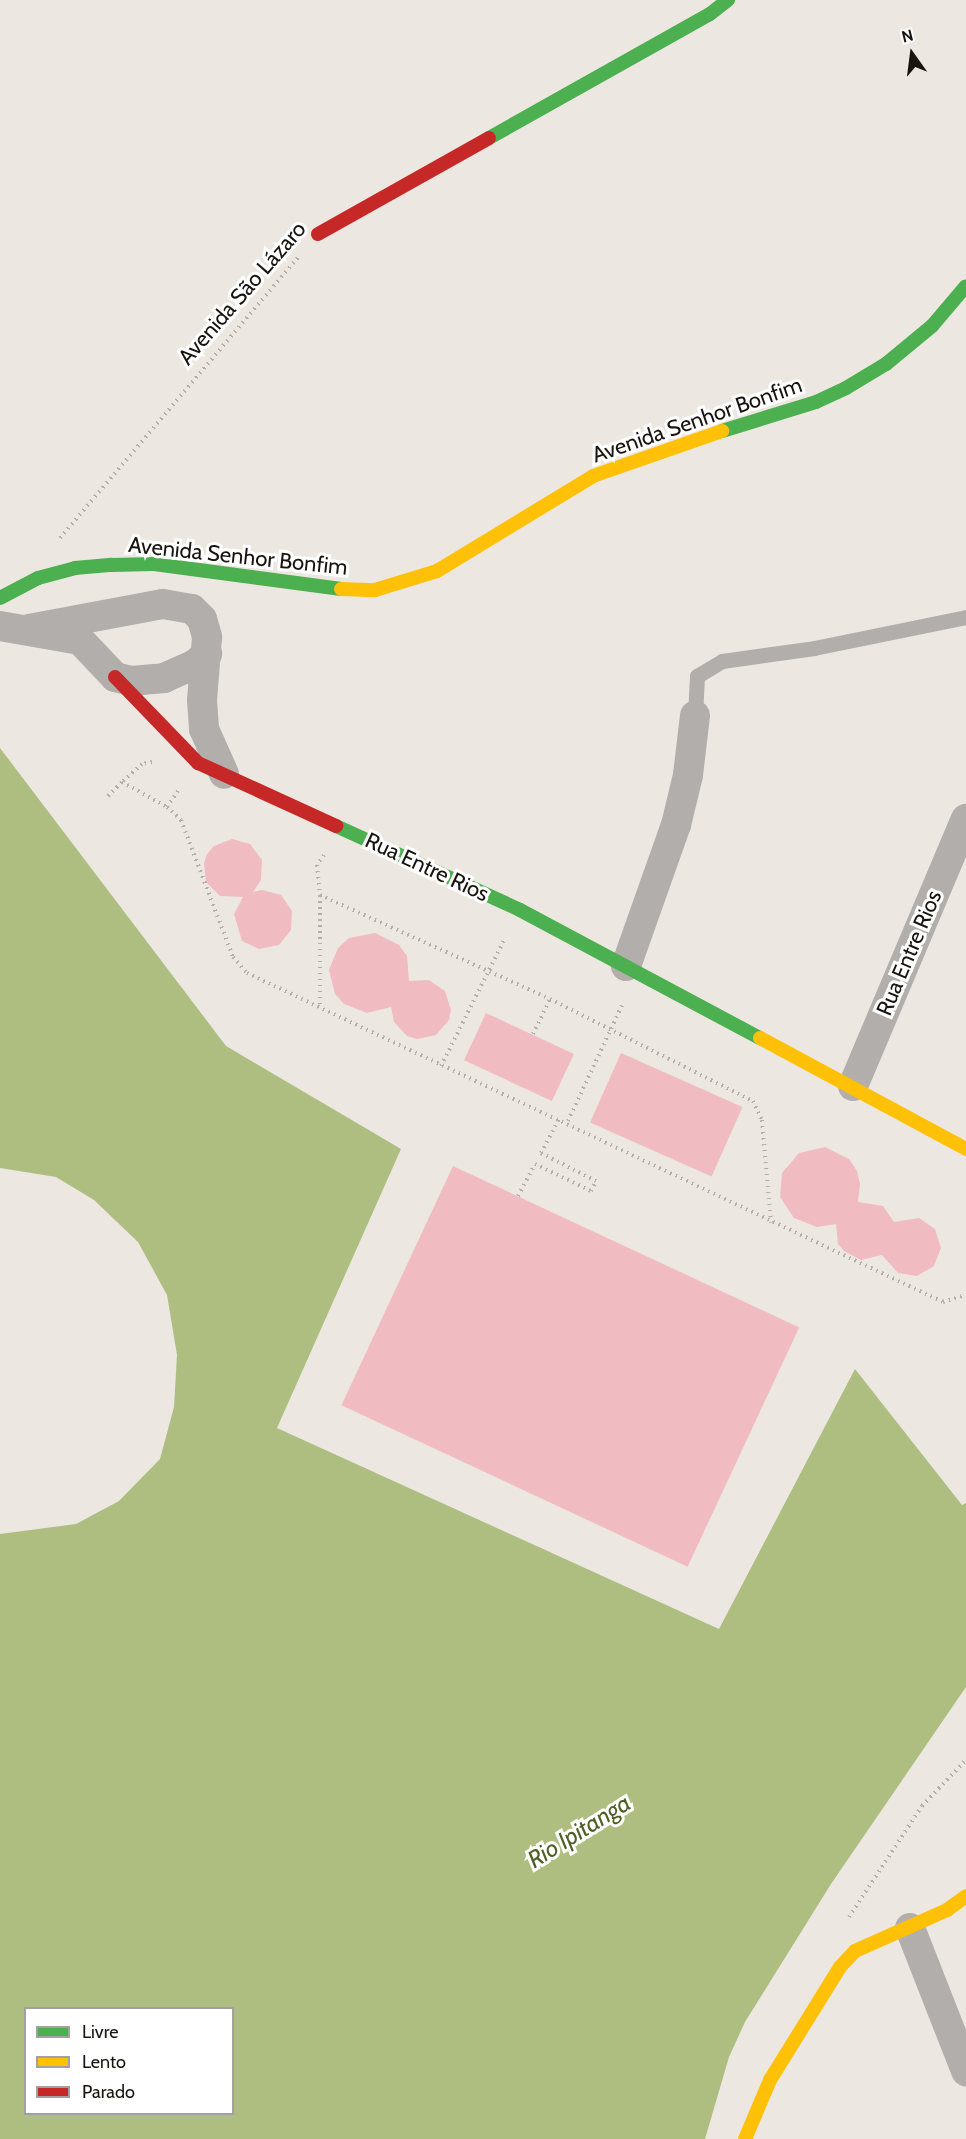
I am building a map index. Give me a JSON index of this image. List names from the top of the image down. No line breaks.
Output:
{"streets":{"street":["Avenida São Lázaro","Avenida Senhor Bonfim","Rua Entre Rios"]},"water":["Rio Ipitanga"],"legend":["Livre","Lento","Parado"],"north":"top"}
